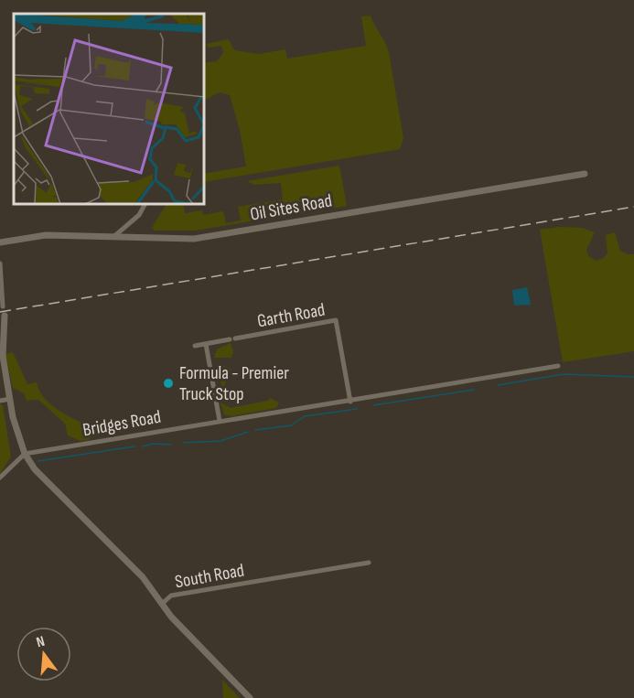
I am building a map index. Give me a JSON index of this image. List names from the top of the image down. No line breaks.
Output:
{"streets":{"street":["Oil Sites Road","Garth Road","Bridges Road","South Road"]},"crossings":[["Garth Road","Bridges Road"],["Bridges Road","South Road"]],"places":["Formula - Premier Truck Stop"],"north":"top"}
